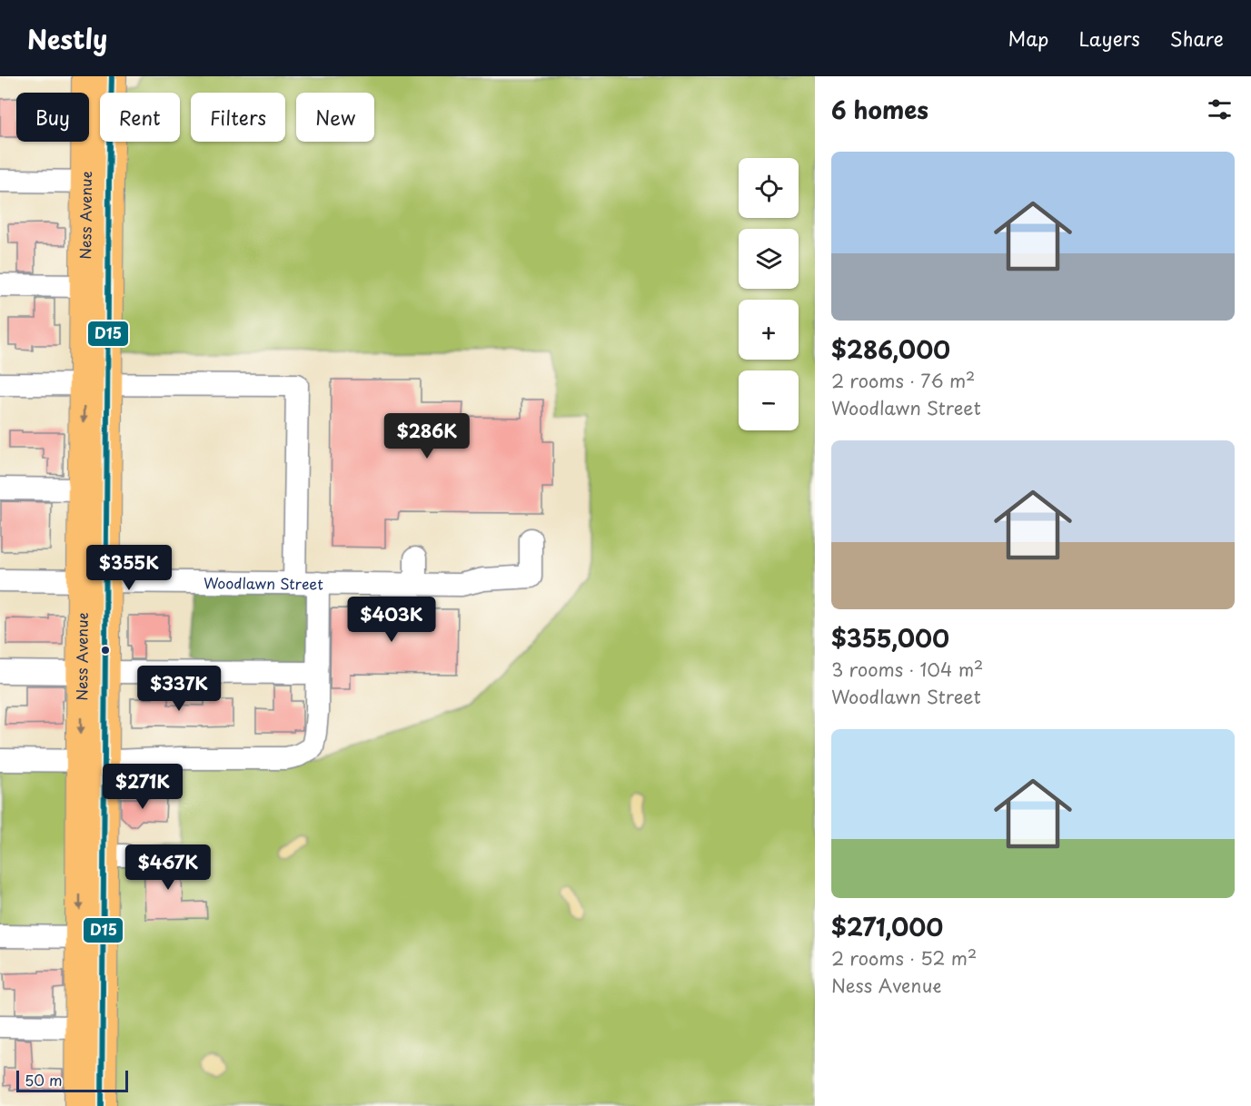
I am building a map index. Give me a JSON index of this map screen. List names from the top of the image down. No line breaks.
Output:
{"streets":{"main road":["Ness Avenue"],"street":["Woodlawn Street"]},"crossings":[["Ness Avenue","Woodlawn Street"]],"lines":["transit line D15"],"scale_bar":"50 m","page":{"header":"Nestly","nav":["Map","Layers","Share"],"heading":"6 homes","chip":["Buy","Rent","Filters","New"],"list":[{"name":"$286,000","note":"2 rooms · 76 m² · Woodlawn Street"},{"name":"$355,000","note":"3 rooms · 104 m² · Woodlawn Street"},{"name":"$271,000","note":"2 rooms · 52 m² · Ness Avenue"}],"map_buttons":["+","−"],"price":["$286K","$355K","$403K","$337K","$271K","$467K"],"scale":"50 m"}}
